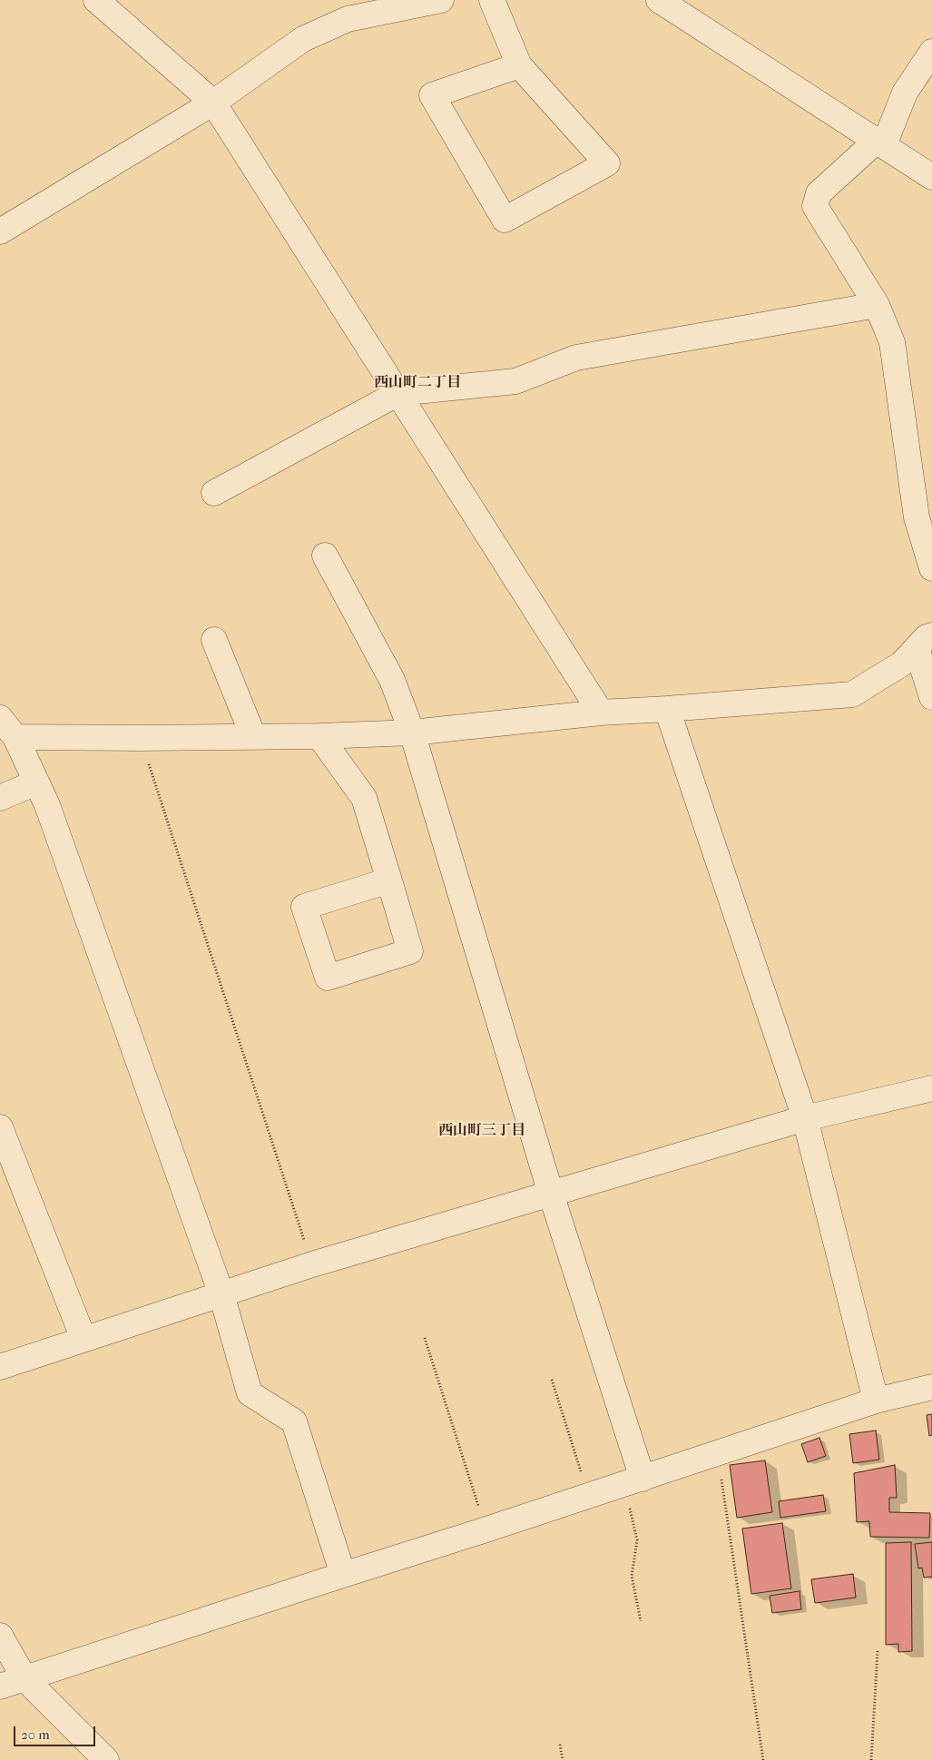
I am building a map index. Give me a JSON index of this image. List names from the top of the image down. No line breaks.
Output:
{"districts":["西山町二丁目","西山町三丁目"],"scale_bar":"20 m"}
